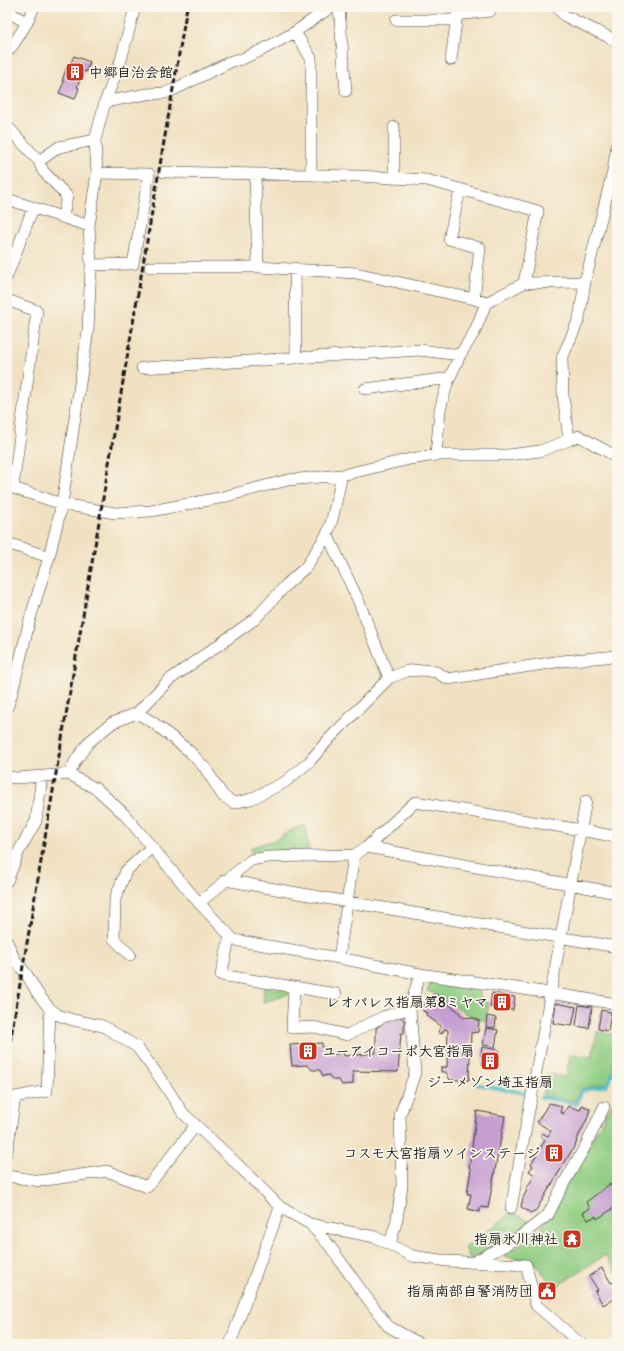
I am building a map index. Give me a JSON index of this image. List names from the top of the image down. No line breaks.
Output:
{"places":{"building":["中郷自治会館","レオパレス指扇第8ミヤマ","ユーアイコーポ大宮指扇","ジーメゾン埼玉指扇","コスモ大宮指扇ツインステージ"],"temple":["指扇氷川神社"],"public building":["指扇南部自警消防団"]}}
